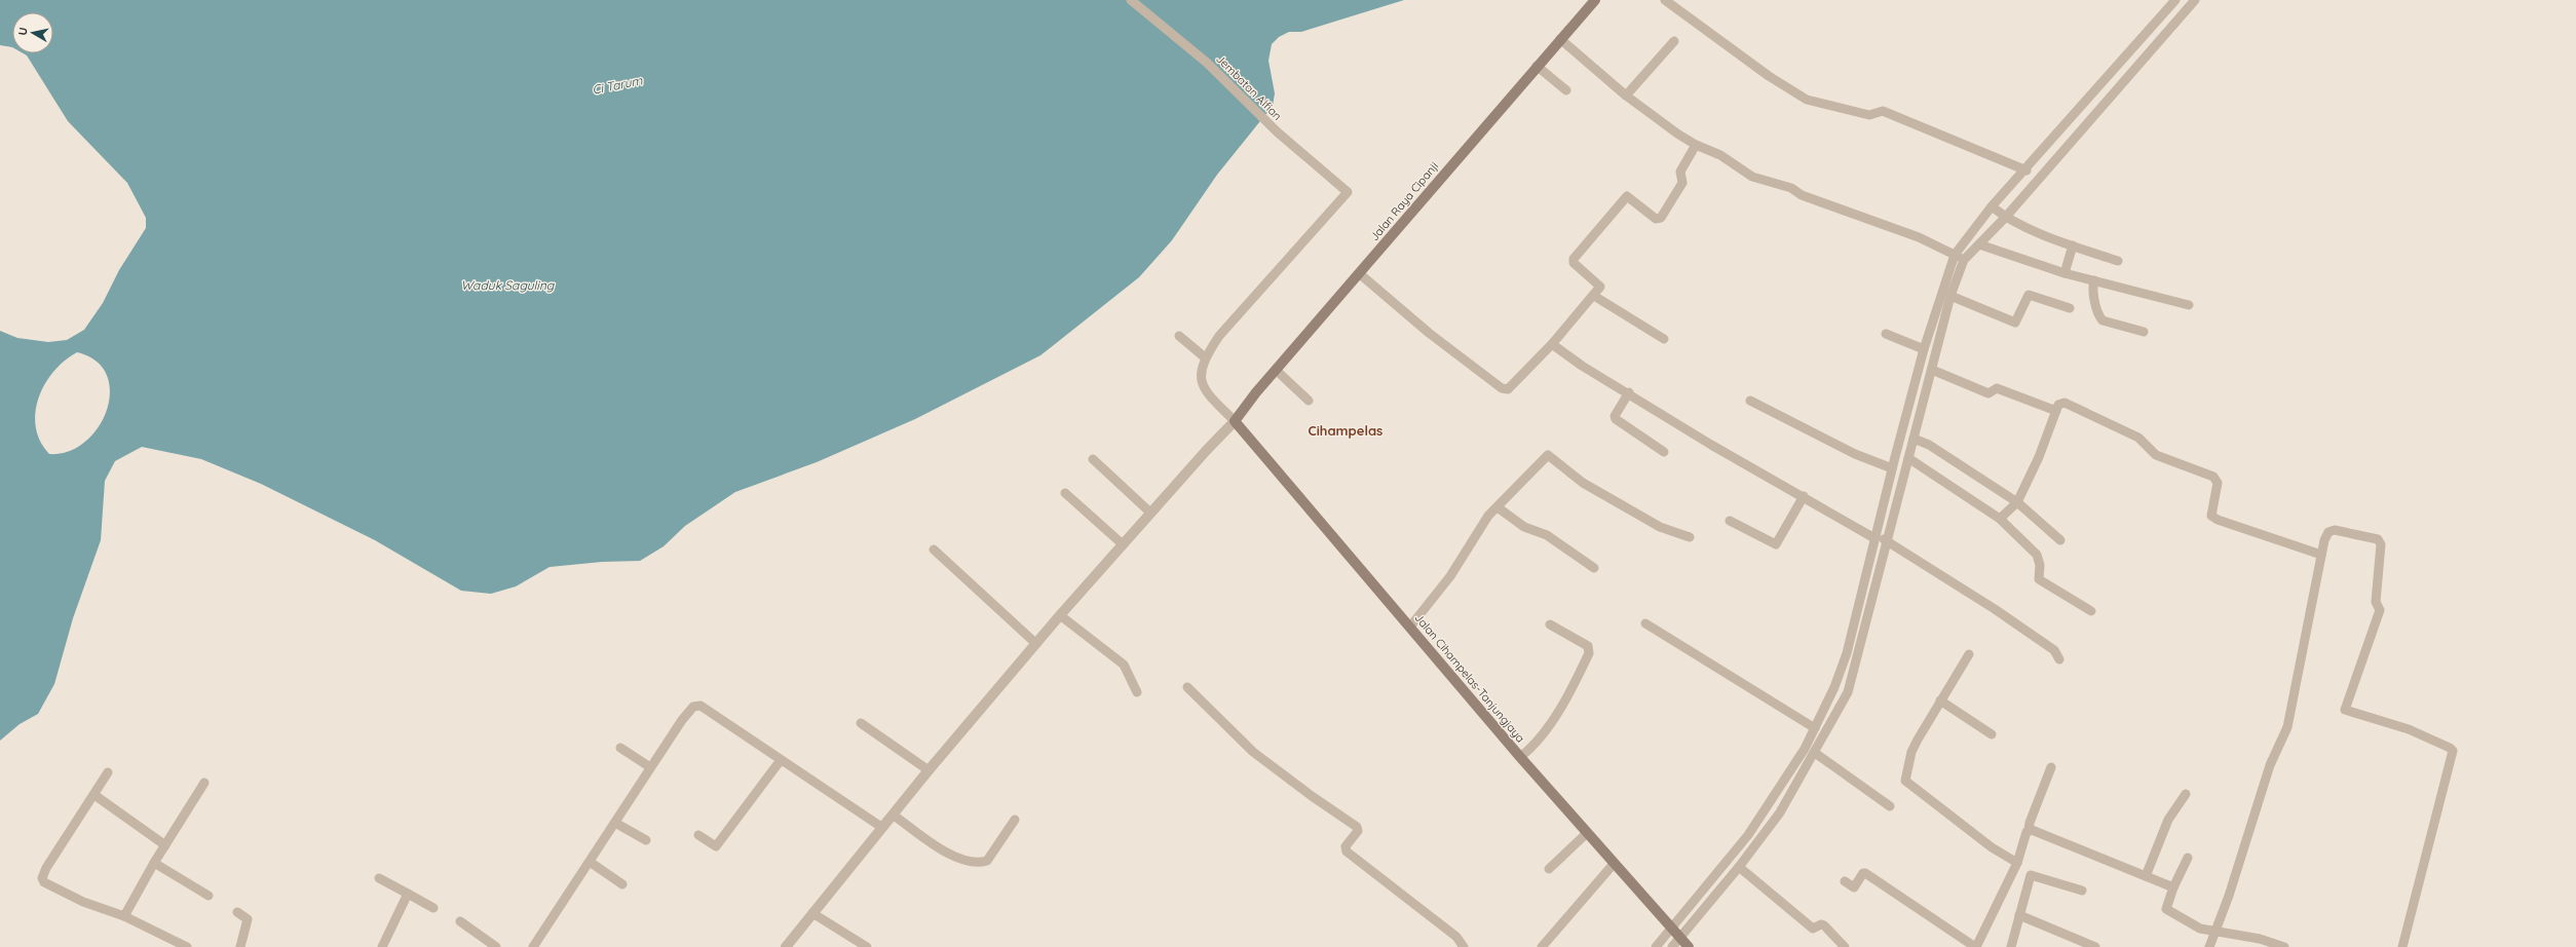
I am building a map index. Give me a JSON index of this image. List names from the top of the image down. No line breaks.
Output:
{"streets":{"main road":["Jalan Raya Cipanji","Jalan Cihampelas-Tanjungjaya"],"street":["Jembatan Alfian"]},"crossings":[["Jalan Raya Cipanji","Jalan Cihampelas-Tanjungjaya"]],"districts":["Cihampelas"],"water":["Ci Tarum","Waduk Saguling"],"north":"left"}
